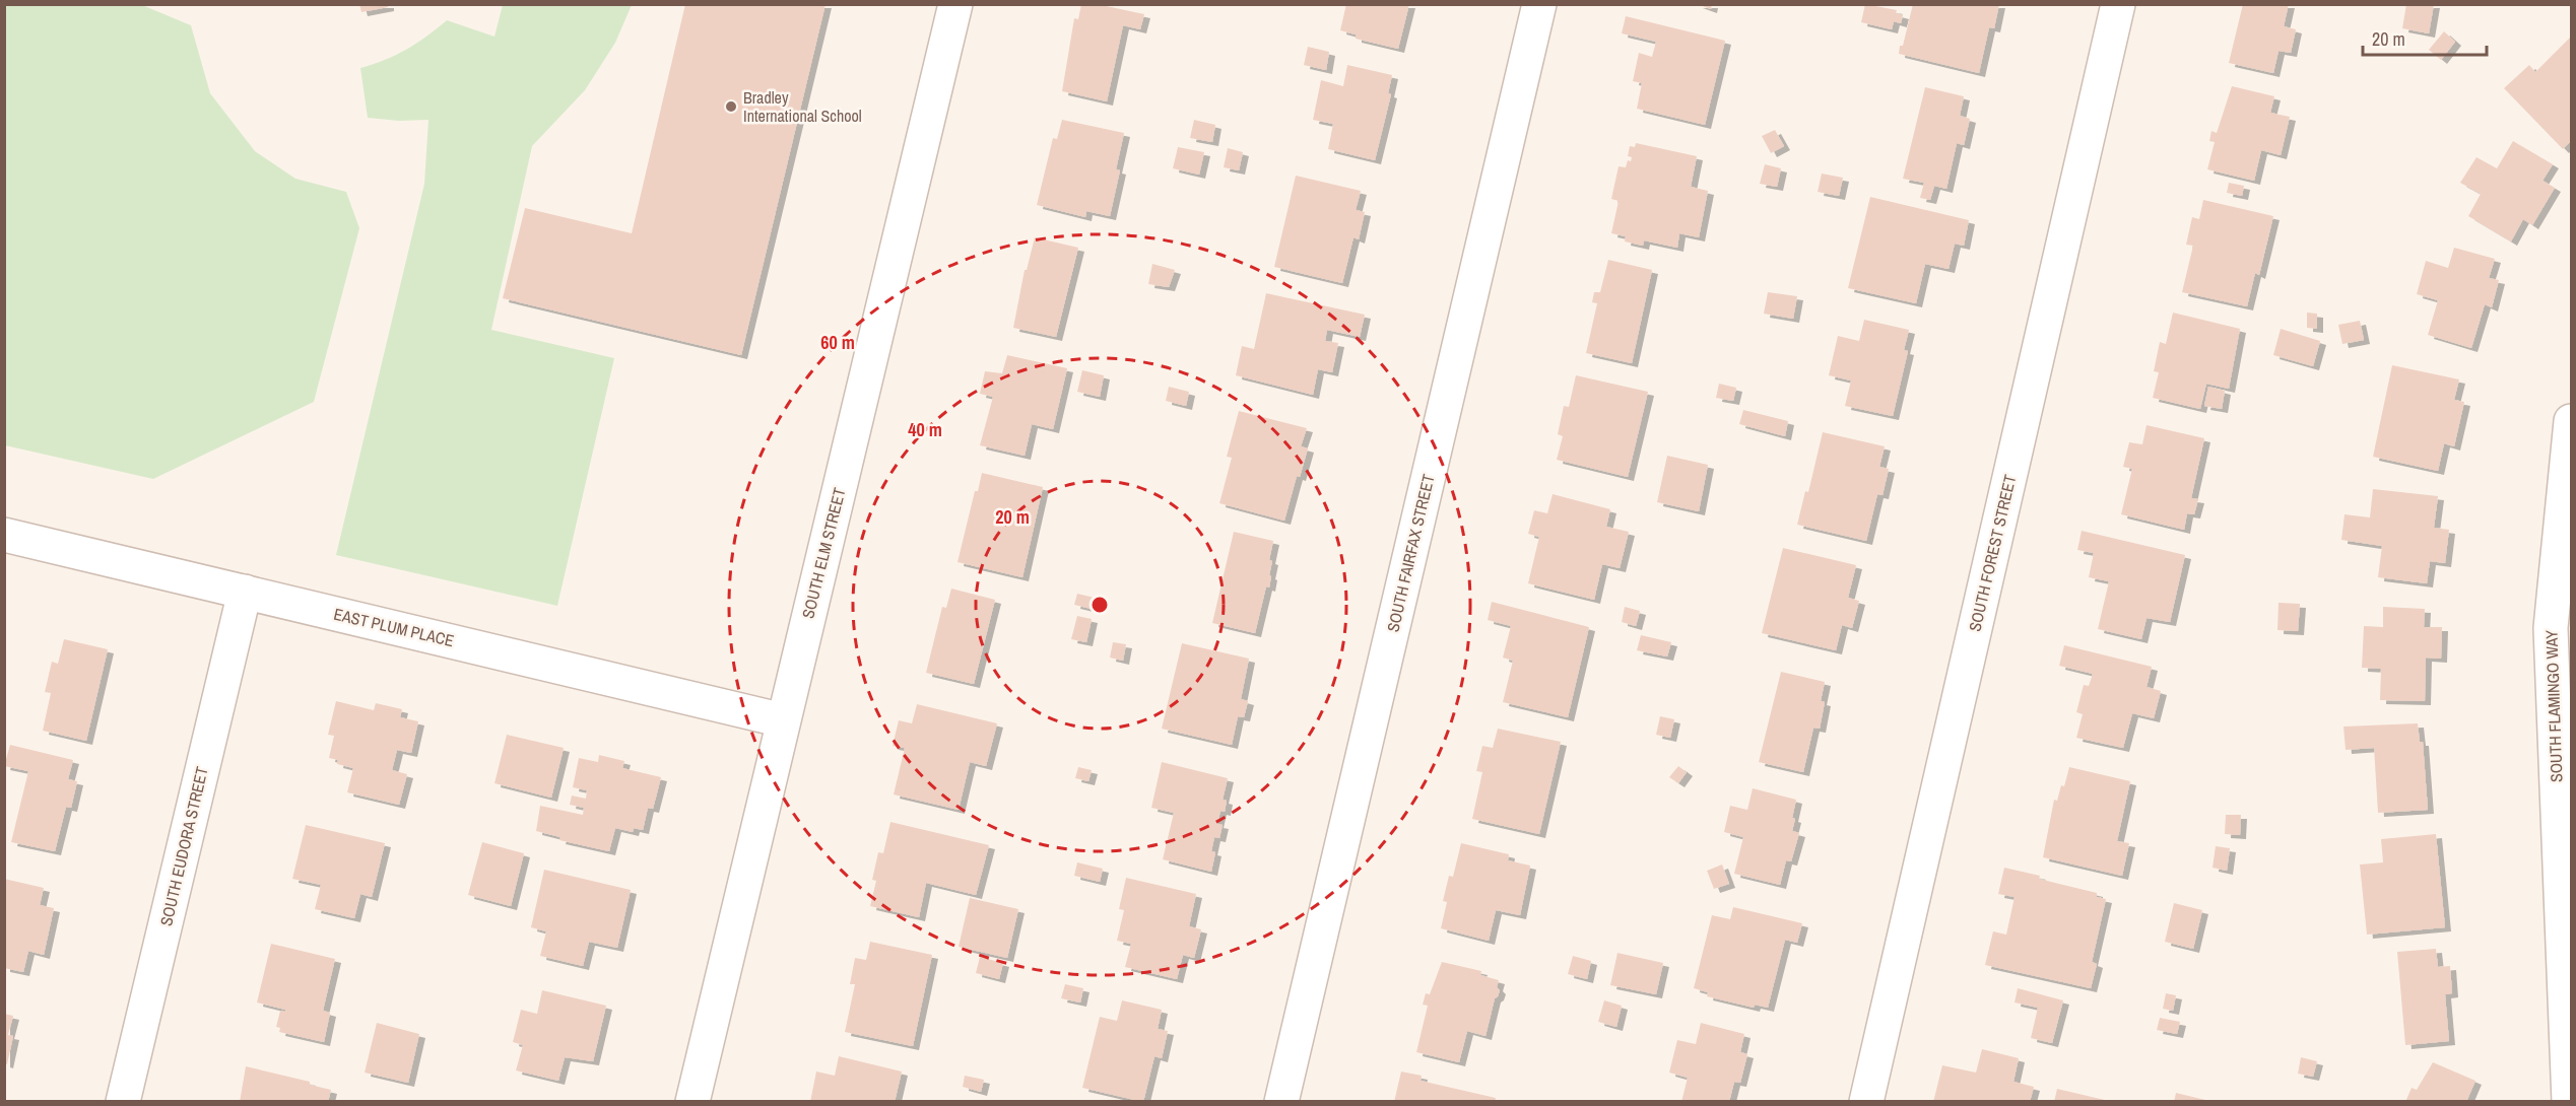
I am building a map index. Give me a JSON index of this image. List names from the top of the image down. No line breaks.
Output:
{"streets":{"street":["SOUTH ELM STREET","SOUTH FAIRFAX STREET","SOUTH FOREST STREET","EAST PLUM PLACE","SOUTH FLAMINGO WAY","SOUTH EUDORA STREET"]},"crossings":[["SOUTH ELM STREET","EAST PLUM PLACE"],["EAST PLUM PLACE","SOUTH EUDORA STREET"]],"places":["Bradley International School"],"scale_bar":"20 m","rings":["60 m","40 m","20 m"]}
